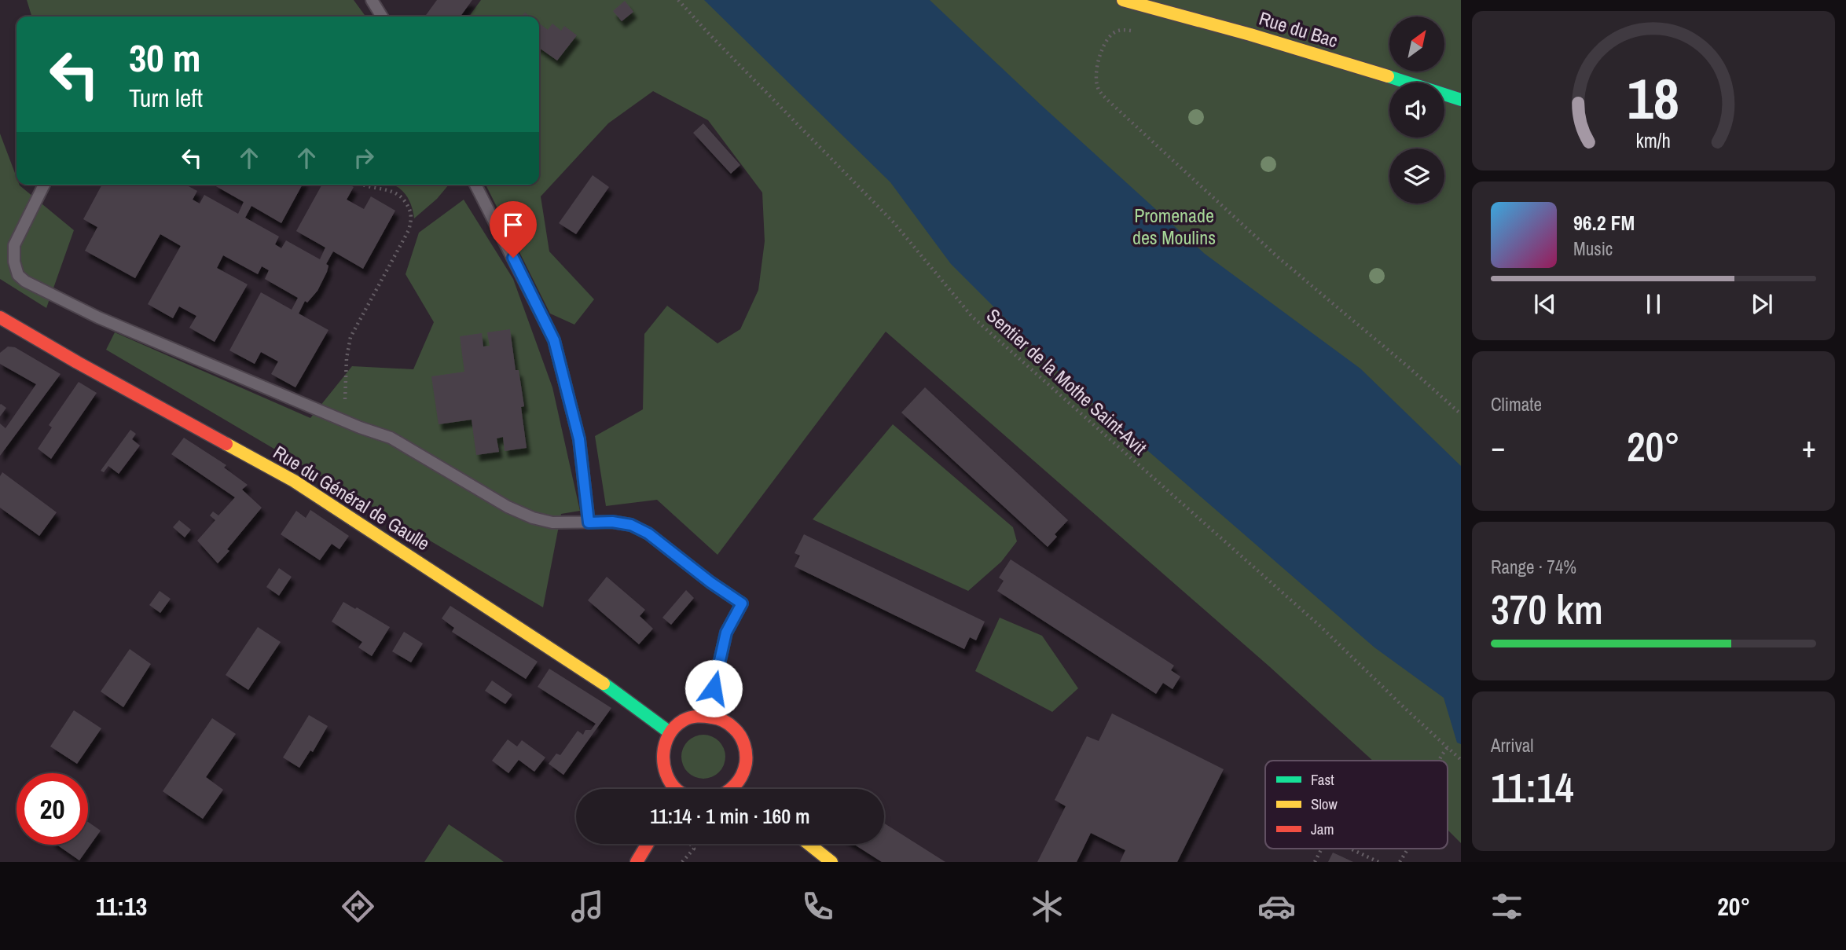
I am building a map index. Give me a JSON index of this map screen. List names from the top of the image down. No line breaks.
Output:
{"streets":{"main road":["Rue du Bac","Rue du Général de Gaulle"],"path":["Sentier de la Mothe Saint-Avit"]},"parks":["Promenade des Moulins"],"legend":["Fast","Slow","Jam"],"north":"top right","page":{"turn":["30 m","Turn left"],"song":["96.2 FM","Music"],"tile":["Climate",["Range · 74%","370 km"],["Arrival","11:14"]],"heat":["−","20°","+"],"limit":"20","trip":"11:14 · 1 min · 160 m","tabs":["11:13","20°"],"gauge":["18","km/h"]}}
